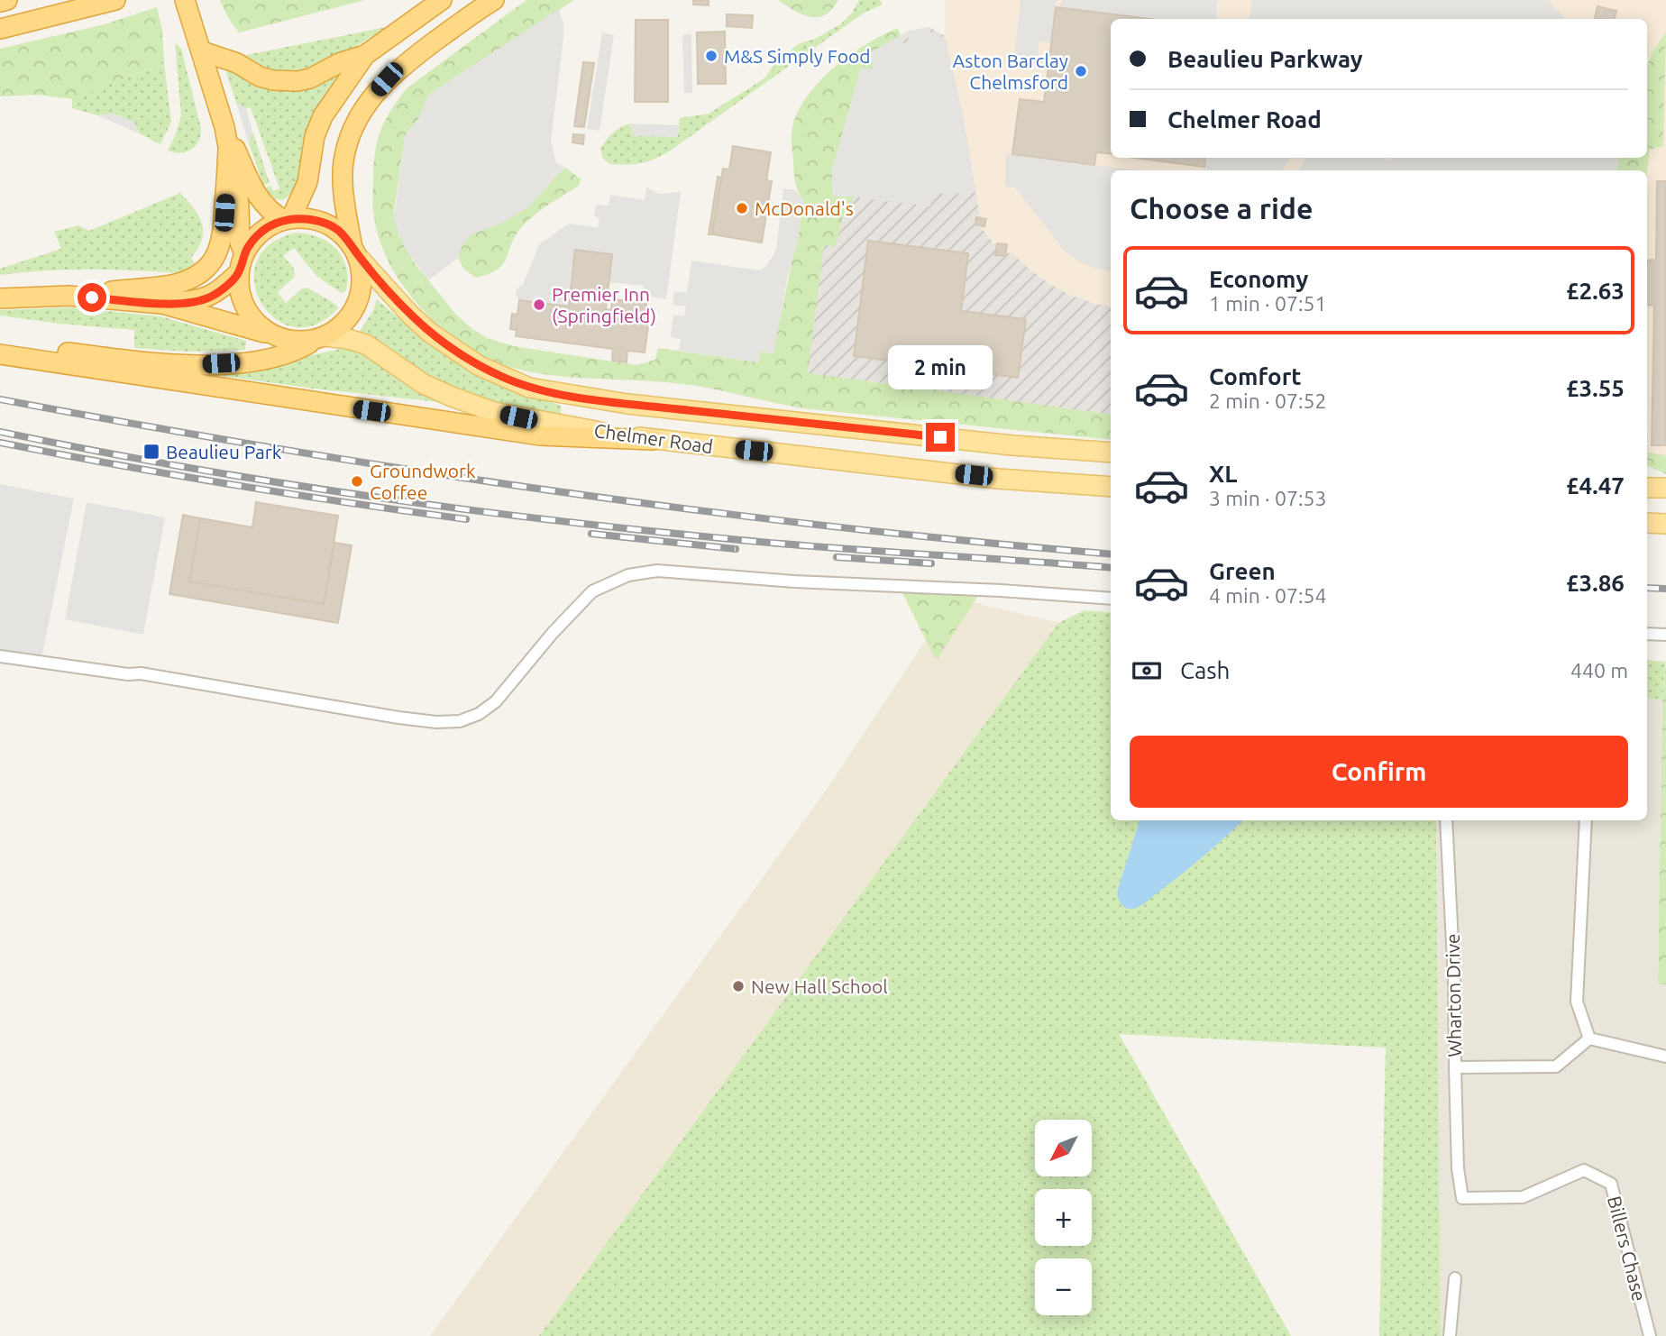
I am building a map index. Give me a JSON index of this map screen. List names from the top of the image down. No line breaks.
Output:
{"streets":{"main road":["Chelmer Road"],"street":["Wharton Drive","Billers Chase"]},"crossings":[["Wharton Drive","Billers Chase"]],"places":{"other":["M&S Simply Food","Aston Barclay Chelmsford","McDonald's","Premier Inn (Springfield)","Groundwork Coffee","New Hall School"],"transit":["Beaulieu Park"]},"north":"bottom left","page":{"banner":["Beaulieu Parkway","Chelmer Road"],"heading":"Choose a ride","list":[{"name":"Economy","note":"1 min · 07:51","value":"£2.63"},{"name":"Comfort","note":"2 min · 07:52","value":"£3.55"},{"name":"XL","note":"3 min · 07:53","value":"£4.47"},{"name":"Green","note":"4 min · 07:54","value":"£3.86"}],"bubble":"2 min","pay":["Cash","440 m"],"buttons":"Confirm","map_buttons":["+","−"]}}
